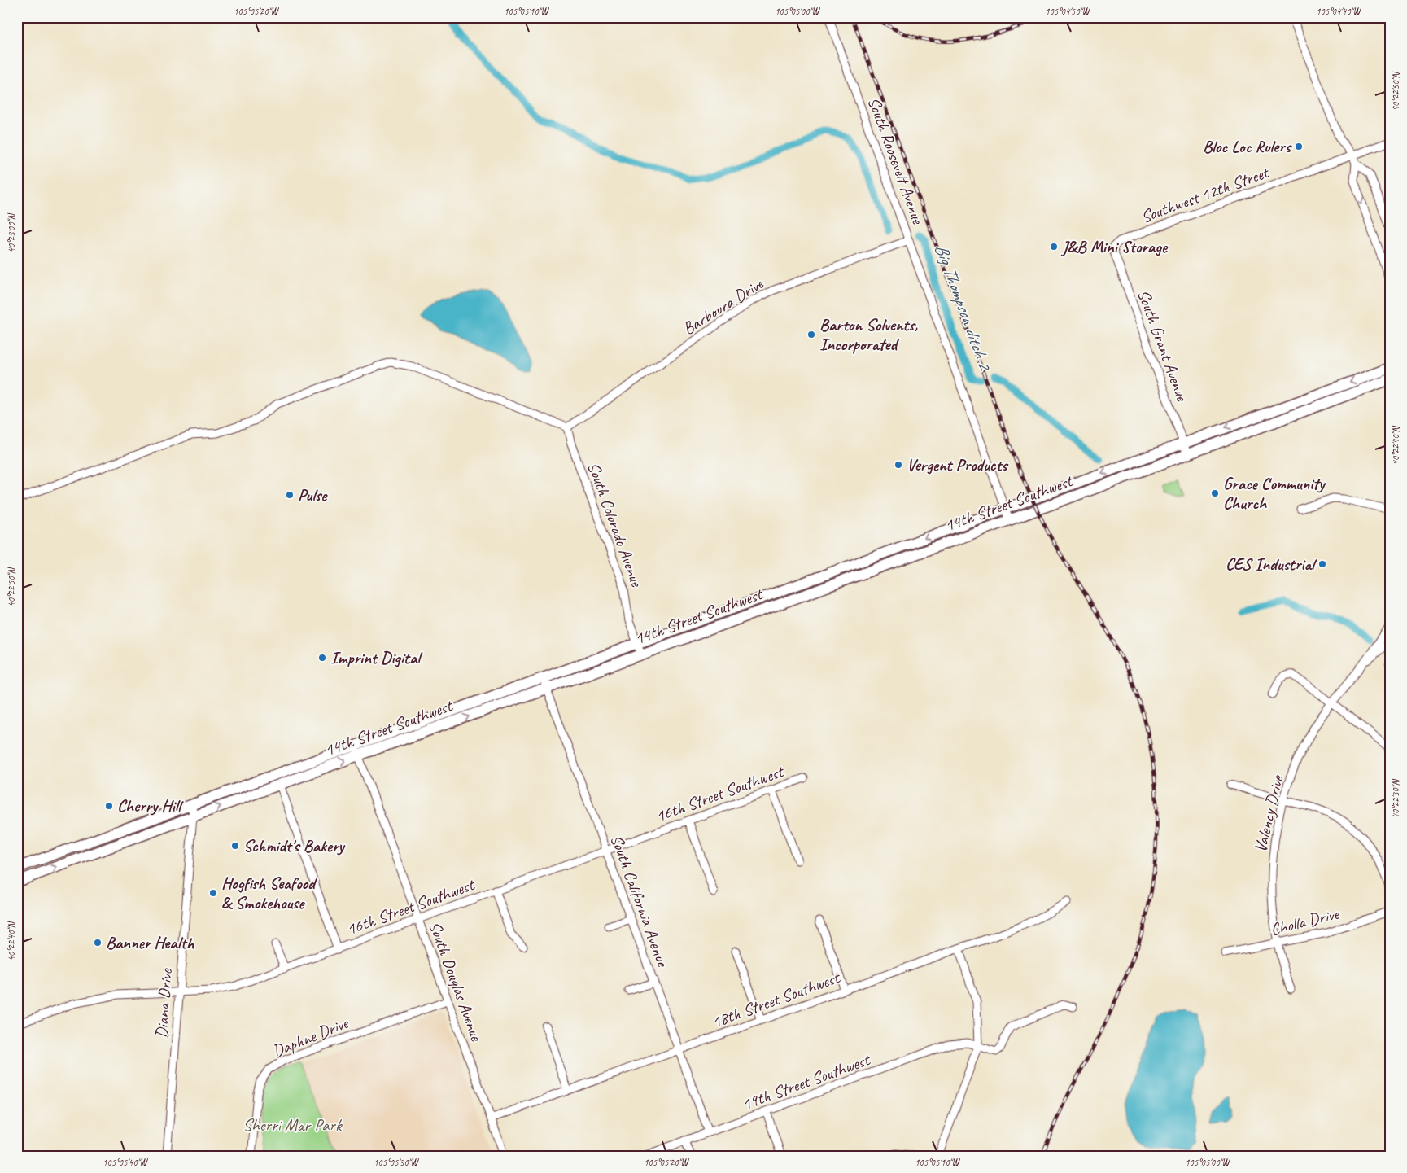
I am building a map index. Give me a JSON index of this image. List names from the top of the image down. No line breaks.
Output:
{"streets":{"main road":["14th Street Southwest"],"street":["South Roosevelt Avenue","Southwest 12th Street","Barboura Drive","South Grant Avenue","South Colorado Avenue","16th Street Southwest","Valency Drive","South California Avenue","Cholla Drive","South Douglas Avenue","18th Street Southwest","Diana Drive","Daphne Drive","19th Street Southwest"]},"crossings":[["South Roosevelt Avenue","Barboura Drive"],["South Roosevelt Avenue","14th Street Southwest"],["Southwest 12th Street","South Grant Avenue"],["Barboura Drive","South Colorado Avenue"],["South Grant Avenue","14th Street Southwest"],["14th Street Southwest","South Colorado Avenue"],["14th Street Southwest","South California Avenue"],["14th Street Southwest","South Douglas Avenue"],["14th Street Southwest","Diana Drive"],["16th Street Southwest","South California Avenue"],["16th Street Southwest","South Douglas Avenue"],["16th Street Southwest","Diana Drive"],["Valency Drive","Cholla Drive"],["South California Avenue","18th Street Southwest"],["South California Avenue","19th Street Southwest"],["South Douglas Avenue","18th Street Southwest"],["South Douglas Avenue","Daphne Drive"]],"water":["Big Thompson ditch 2"],"parks":["Sherri Mar Park"],"places":["Bloc Loc Rulers","J&B Mini Storage","Barton Solvents, Incorporated","Vergent Products","Grace Community Church","Pulse","CES Industrial","Imprint Digital","Cherry Hill","Schmidt's Bakery","Hogfish Seafood & Smokehouse","Banner Health"],"coordinates":["105°05'20\"W","105°05'10\"W","105°05'00\"W","105°04'50\"W","105°04'40\"W","40°22'50\"N","40°23'00\"N","40°22'40\"N","40°22'30\"N","105°05'40\"W","105°05'30\"W"]}
